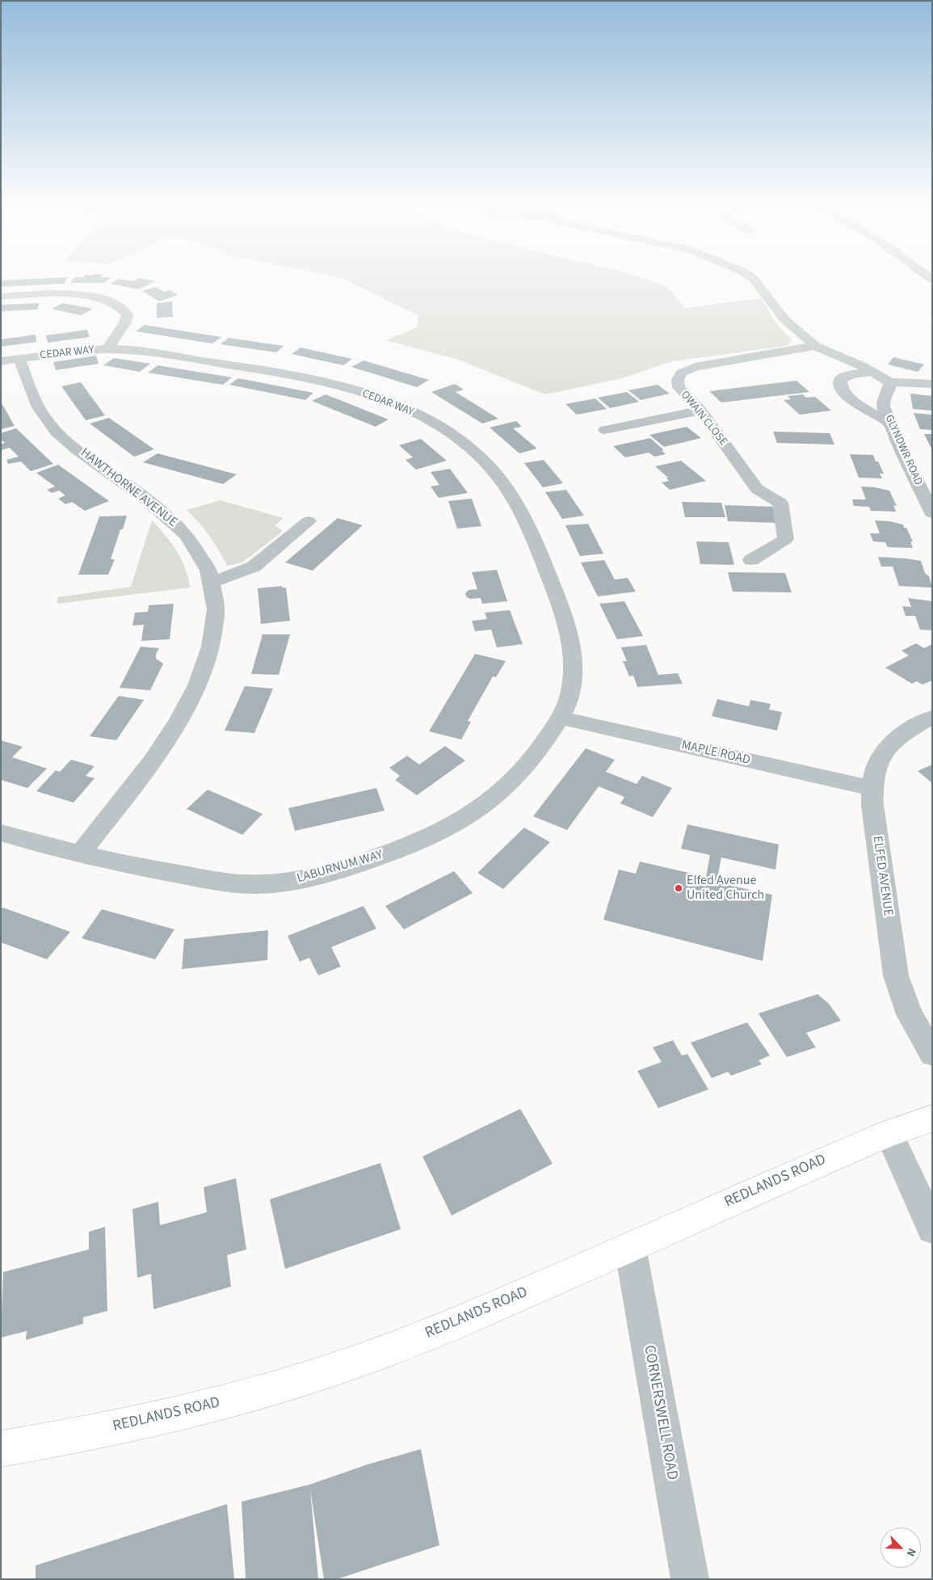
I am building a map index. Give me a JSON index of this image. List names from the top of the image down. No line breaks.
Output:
{"streets":{"main road":["REDLANDS ROAD"],"street":["CEDAR WAY","OWAIN CLOSE","GLYNDWR ROAD","HAWTHORNE AVENUE","MAPLE ROAD","LABURNUM WAY","ELFED AVENUE","CORNERSWELL ROAD"]},"crossings":[["CEDAR WAY","HAWTHORNE AVENUE"],["CEDAR WAY","MAPLE ROAD"],["CEDAR WAY","LABURNUM WAY"],["HAWTHORNE AVENUE","LABURNUM WAY"],["MAPLE ROAD","LABURNUM WAY"],["MAPLE ROAD","ELFED AVENUE"],["REDLANDS ROAD","CORNERSWELL ROAD"]],"places":["Elfed Avenue United Church"],"north":"bottom right"}
